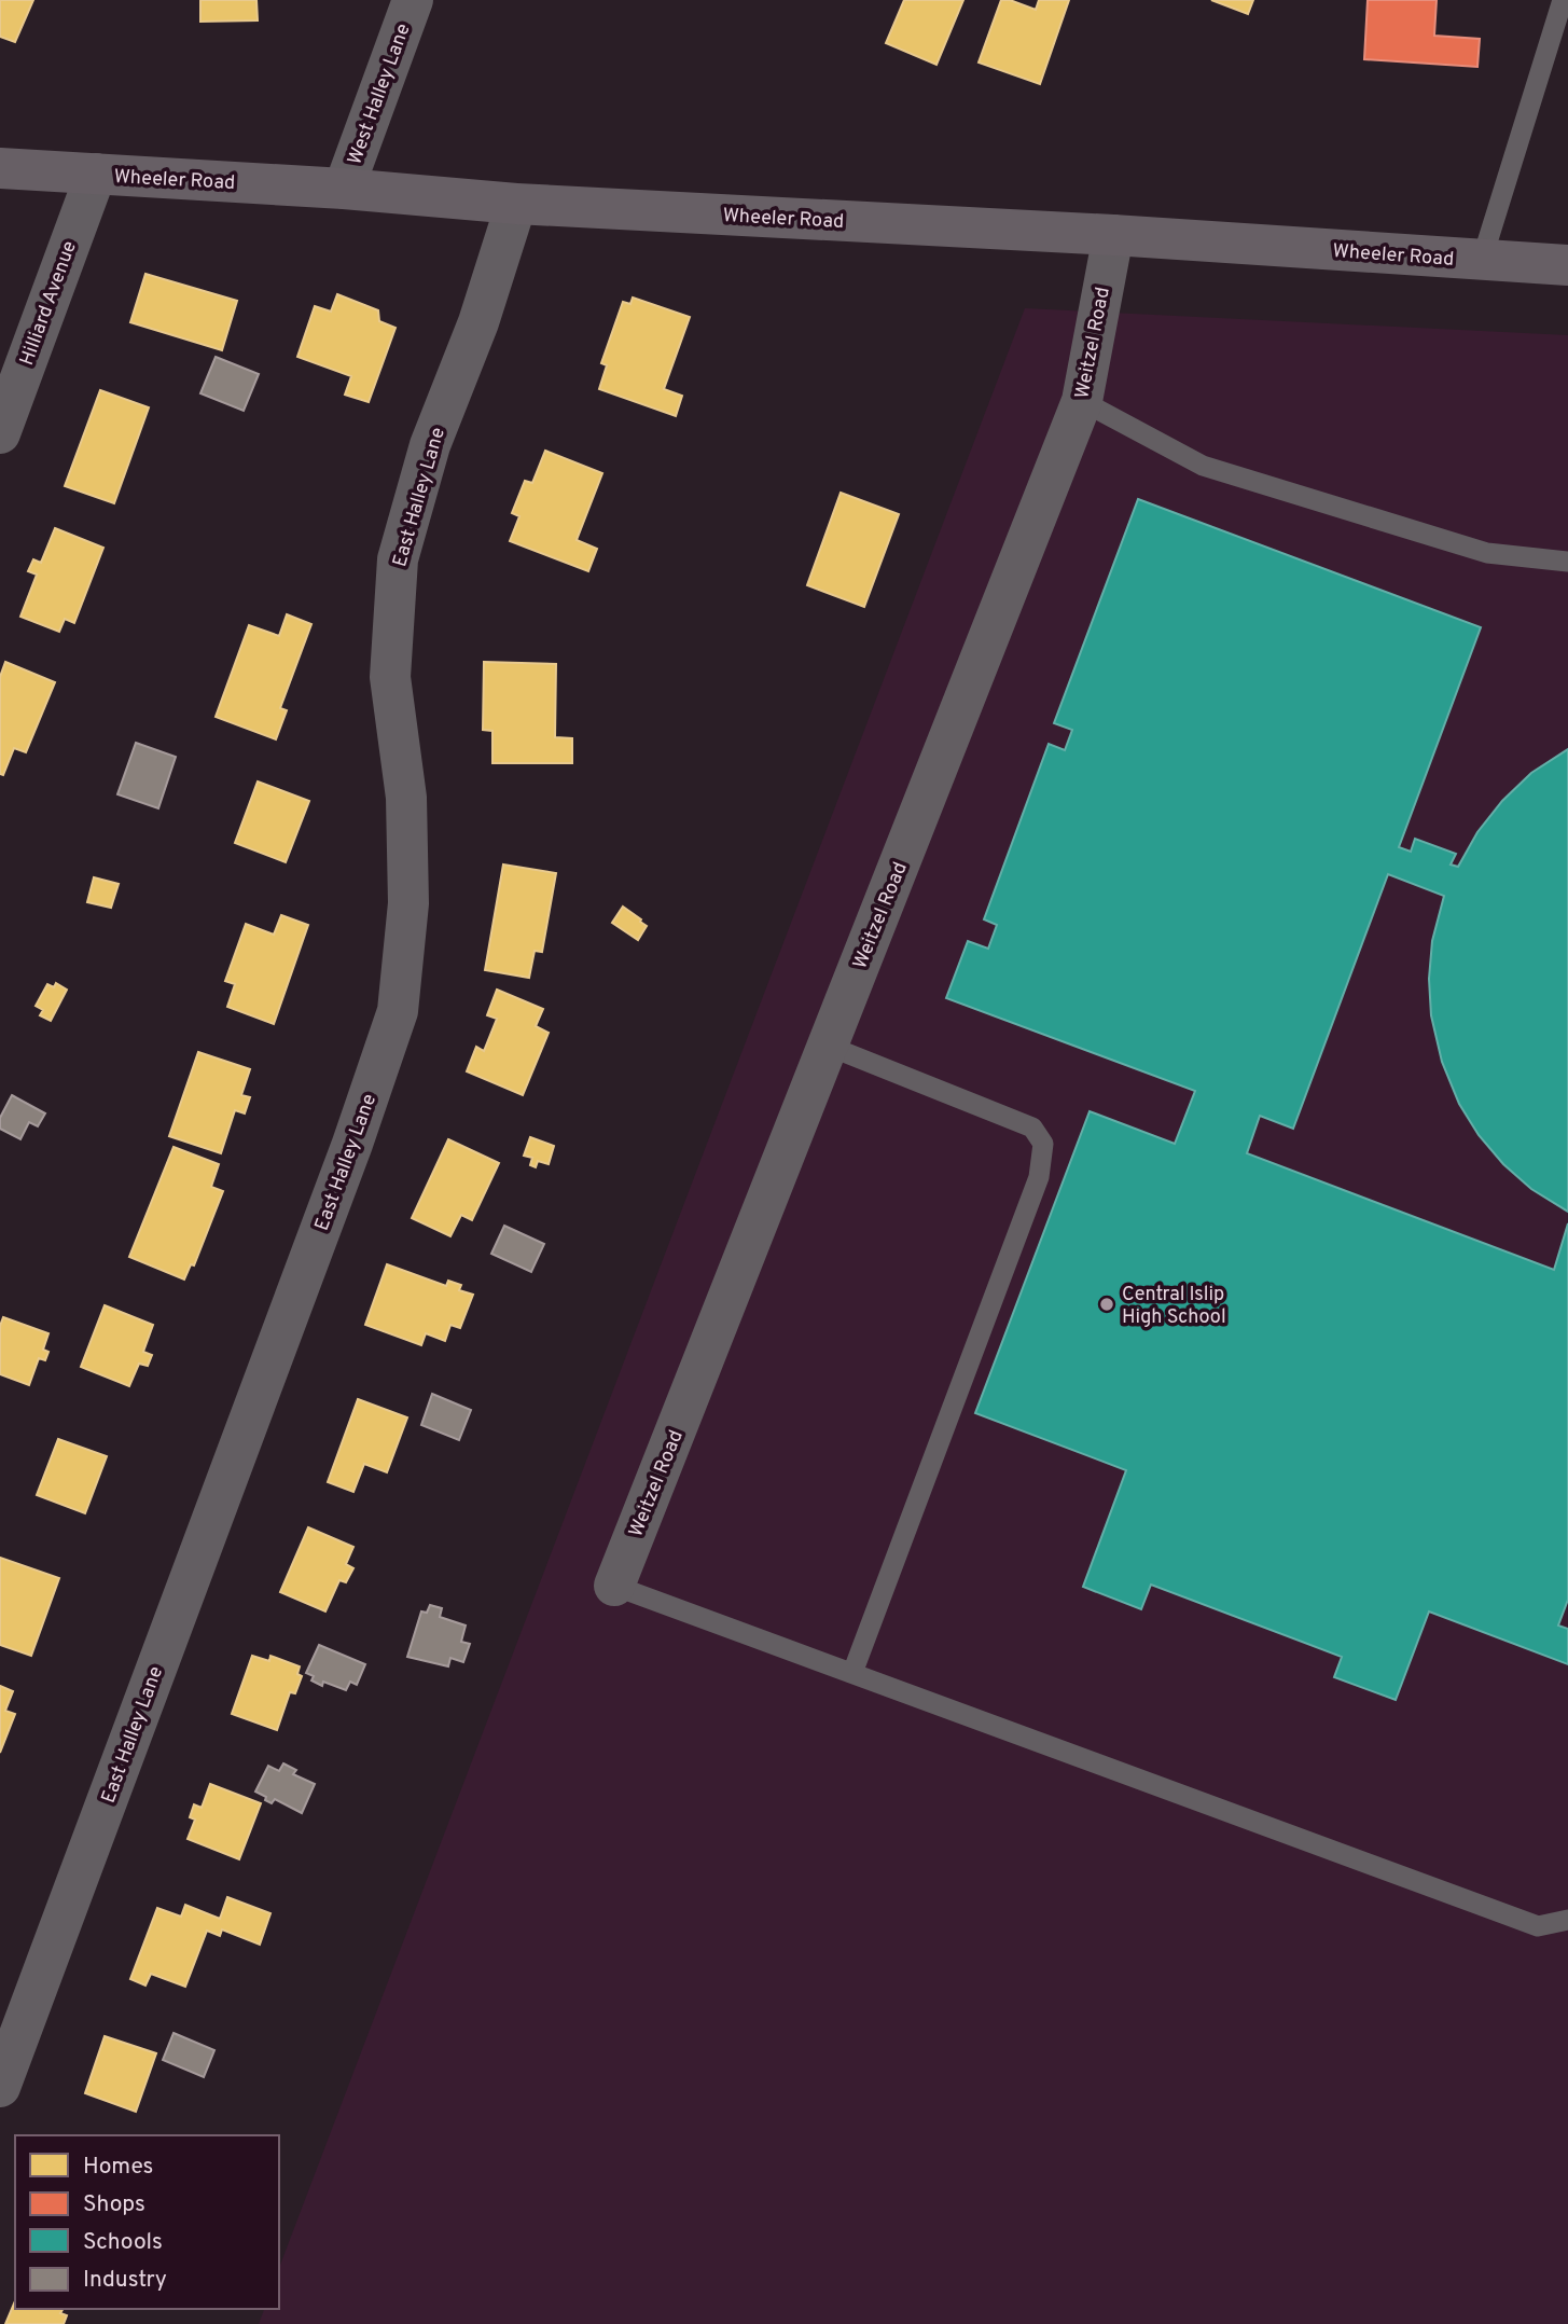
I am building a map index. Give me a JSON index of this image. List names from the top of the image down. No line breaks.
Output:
{"streets":{"main road":["Wheeler Road"],"street":["West Halley Lane","Hilliard Avenue","Weitzel Road","East Halley Lane"]},"crossings":[["West Halley Lane","Wheeler Road"],["Wheeler Road","Hilliard Avenue"],["Wheeler Road","Weitzel Road"],["Wheeler Road","East Halley Lane"]],"places":["Central Islip High School"],"legend":["Homes","Shops","Schools","Industry"]}
